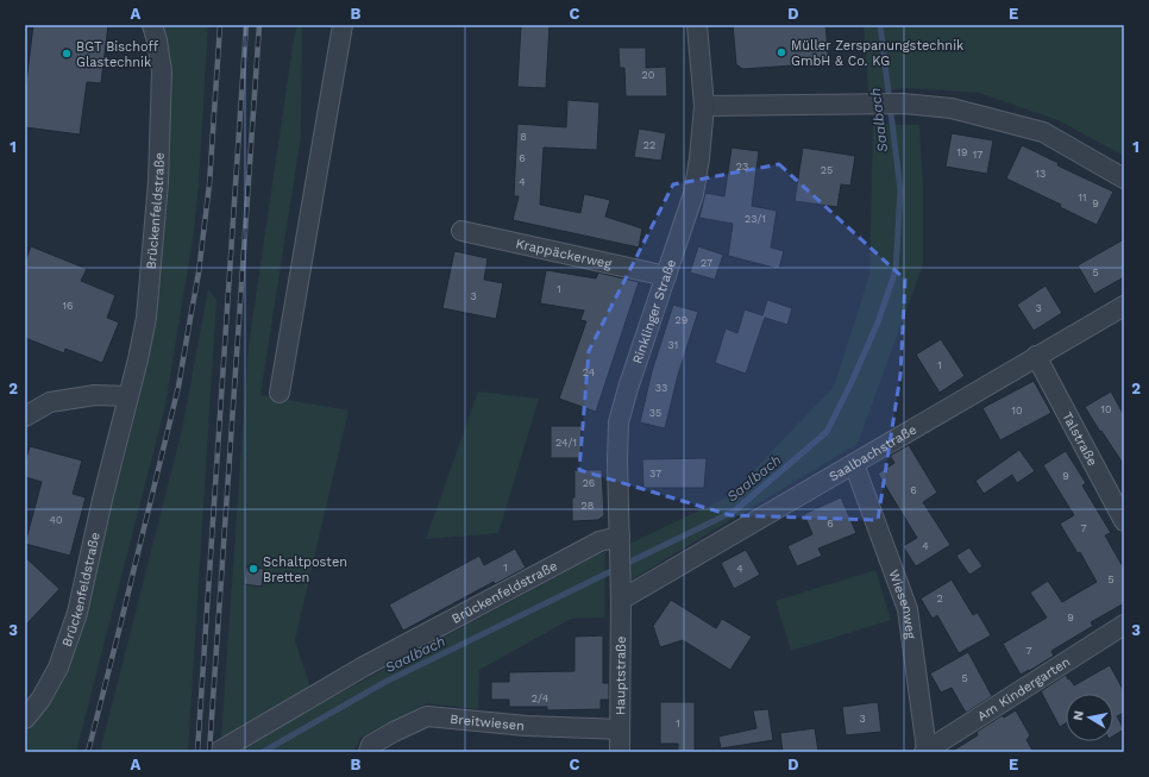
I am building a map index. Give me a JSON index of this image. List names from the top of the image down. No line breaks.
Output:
{"streets":{"street":["Brückenfeldstraße","Krappäckerweg","Rinklinger Straße","Talstraße","Saalbachstraße","Wiesenweg","Hauptstraße","Am Kindergarten","Breitwiesen"]},"crossings":[["Brückenfeldstraße","Rinklinger Straße"],["Krappäckerweg","Rinklinger Straße"],["Rinklinger Straße","Saalbachstraße"],["Rinklinger Straße","Hauptstraße"],["Talstraße","Saalbachstraße"],["Saalbachstraße","Wiesenweg"],["Saalbachstraße","Hauptstraße"],["Wiesenweg","Am Kindergarten"],["Hauptstraße","Breitwiesen"]],"water":["Saalbach"],"places":["Müller Zerspanungstechnik GmbH & Co. KG","BGT Bischoff Glastechnik","Schaltposten Bretten"],"house_numbers":["20","8","22","19","17","6","23","25","13","4","11","9","23/1","27","5","1","3","16","3","29","31","1","24","33","10","10","35","24/1","37","9","26","6","28","40","6","7","4","1","4","5","2","9","7","5","2/4","3","1"],"north":"left","grid":{"columns":["A","B","C","D","E"],"rows":["1","2","3"]}}
